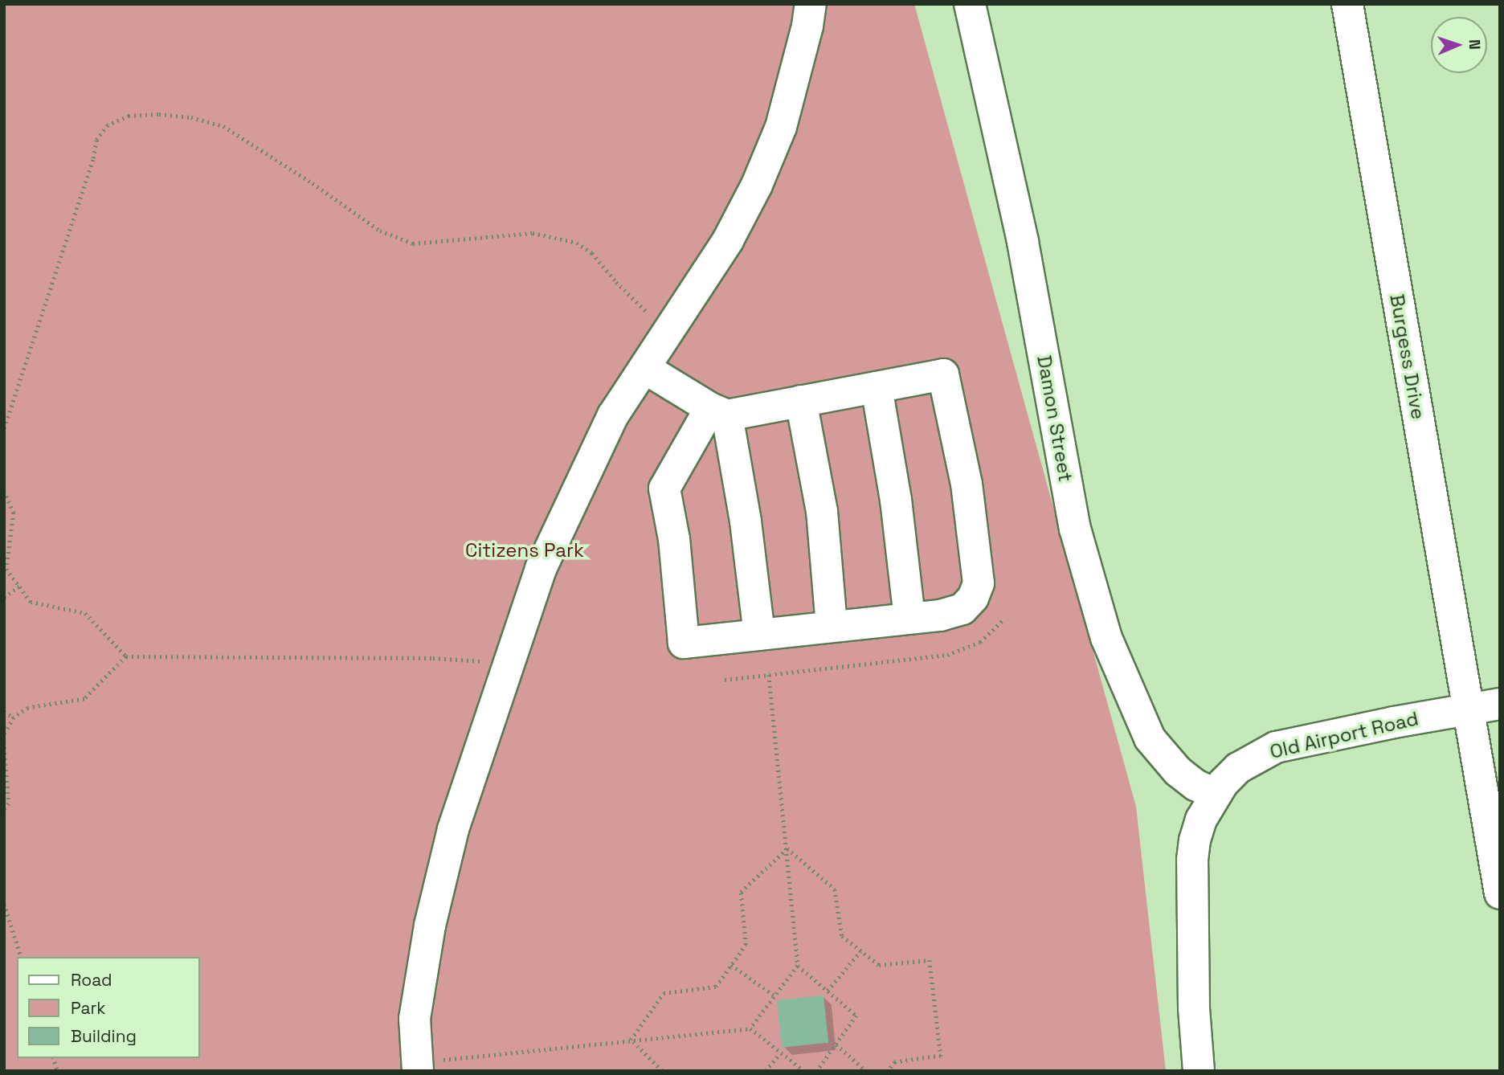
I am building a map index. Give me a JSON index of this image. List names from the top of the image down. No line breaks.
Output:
{"streets":{"street":["Burgess Drive","Damon Street","Old Airport Road"]},"crossings":[["Burgess Drive","Old Airport Road"],["Damon Street","Old Airport Road"]],"parks":["Citizens Park"],"legend":["Road","Park","Building"],"north":"right"}
